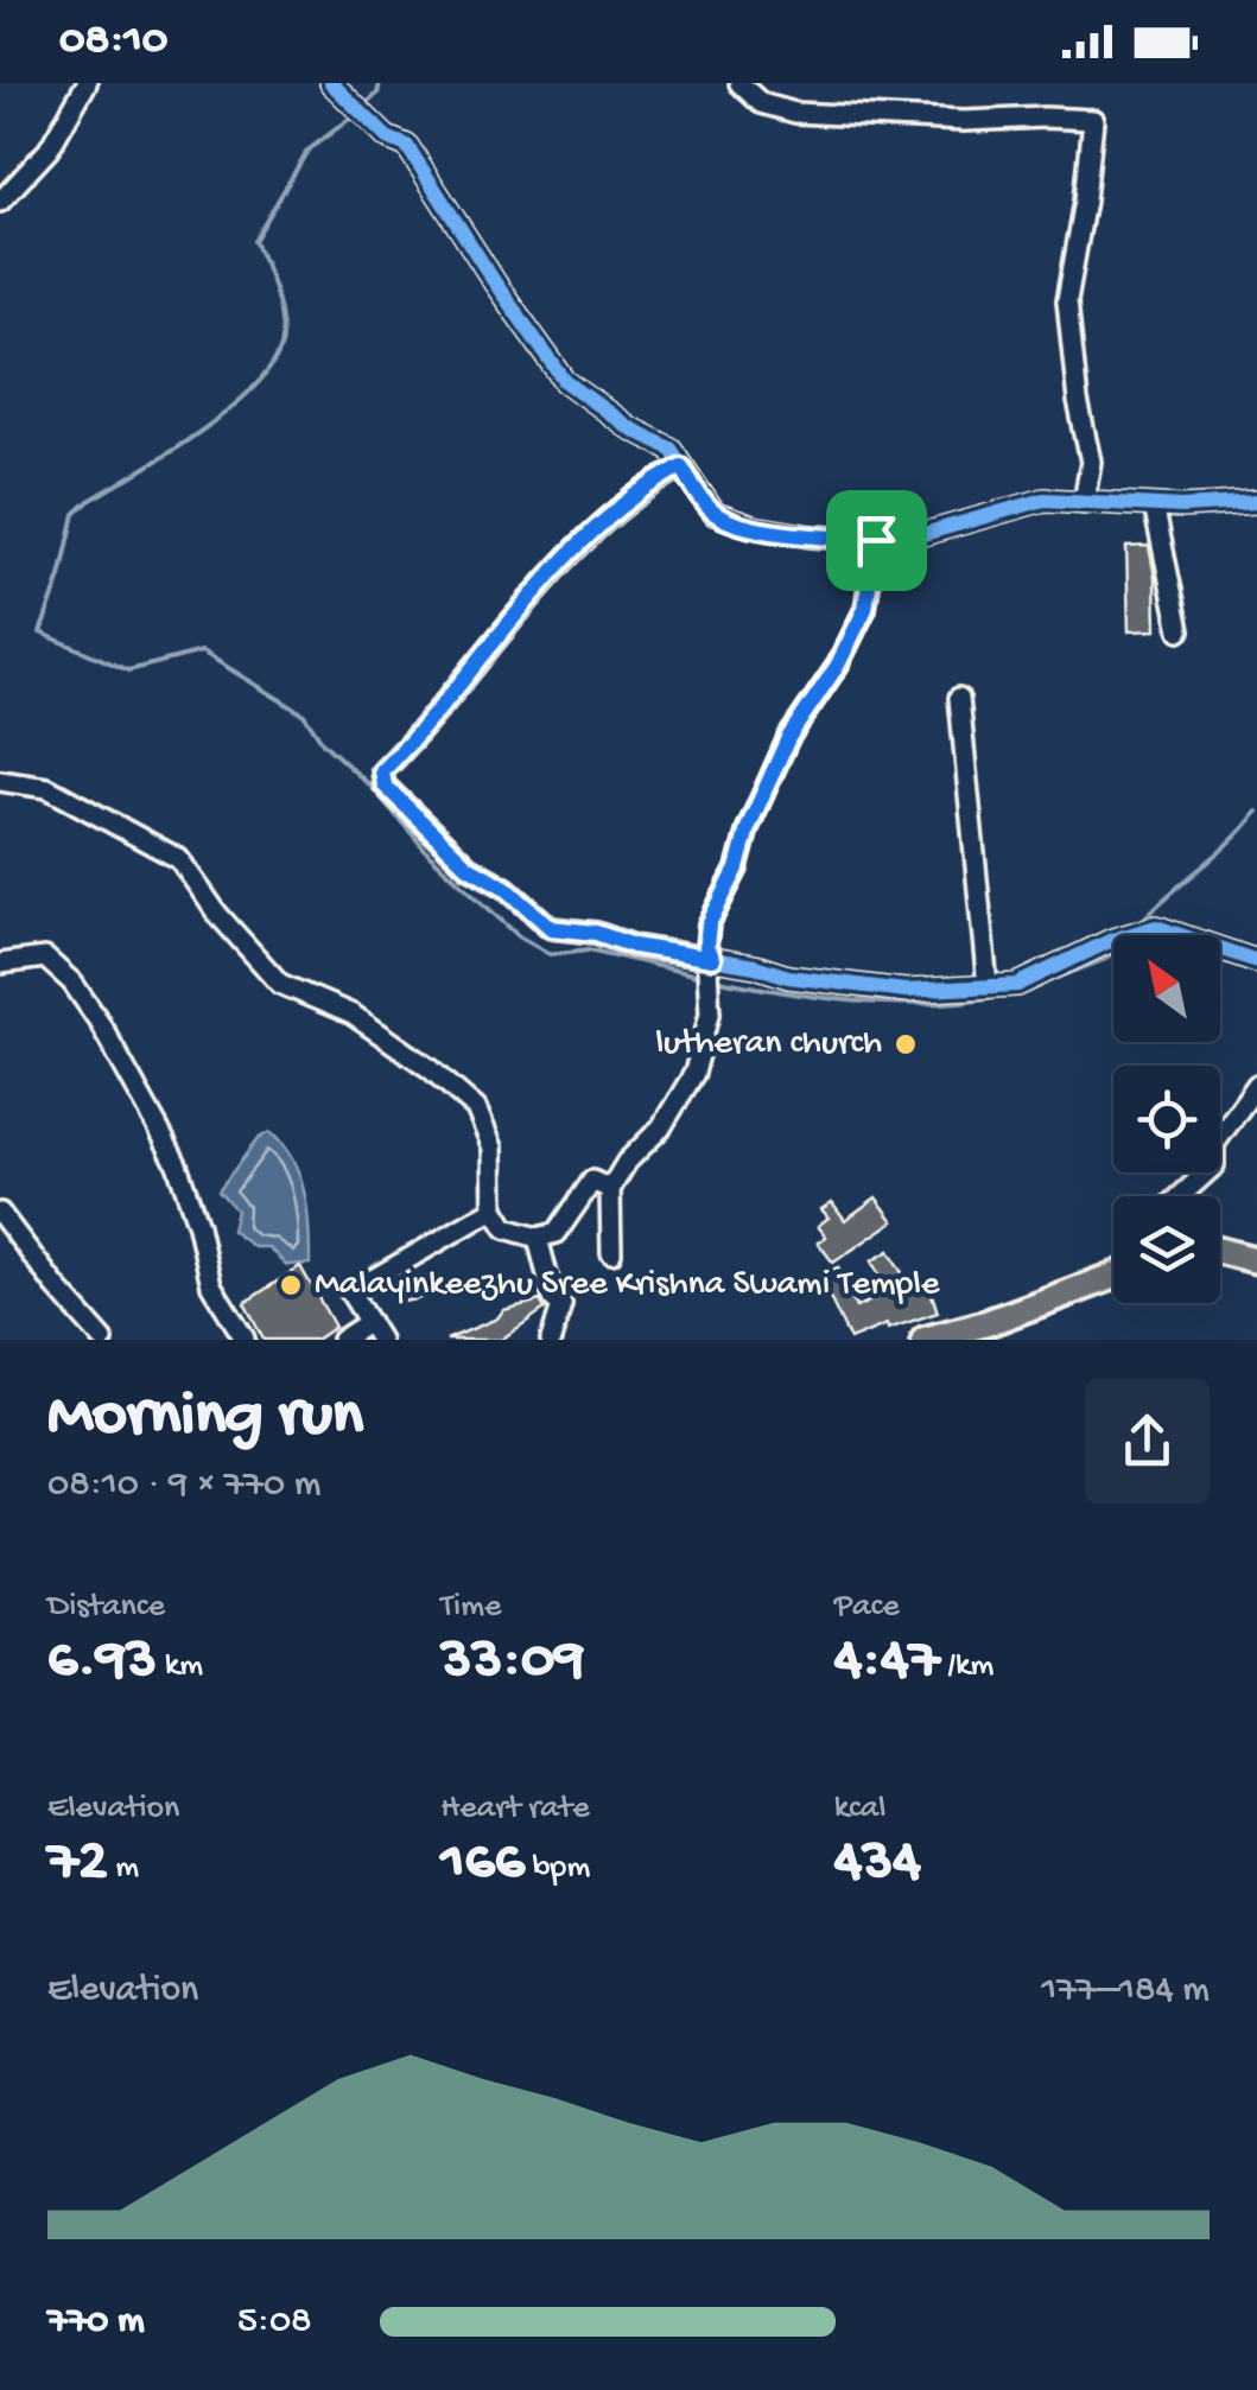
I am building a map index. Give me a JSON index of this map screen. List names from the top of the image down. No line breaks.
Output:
{"places":["lutheran church","Malayinkeezhu Sree Krishna Swami Temple"],"north":"top left","page":{"status":"08:10","heading":["Morning run","08:10 · 9 × 770 m"],"stats":[["Distance","6.93 km"],["Time","33:09"],["Pace","4:47 /km"],["Elevation","72 m"],["Heart rate","166 bpm"],["kcal","434"]],"chart":["Elevation","177–184 m"],"list":[{"name":"770 m","note":"5:08"}]}}
